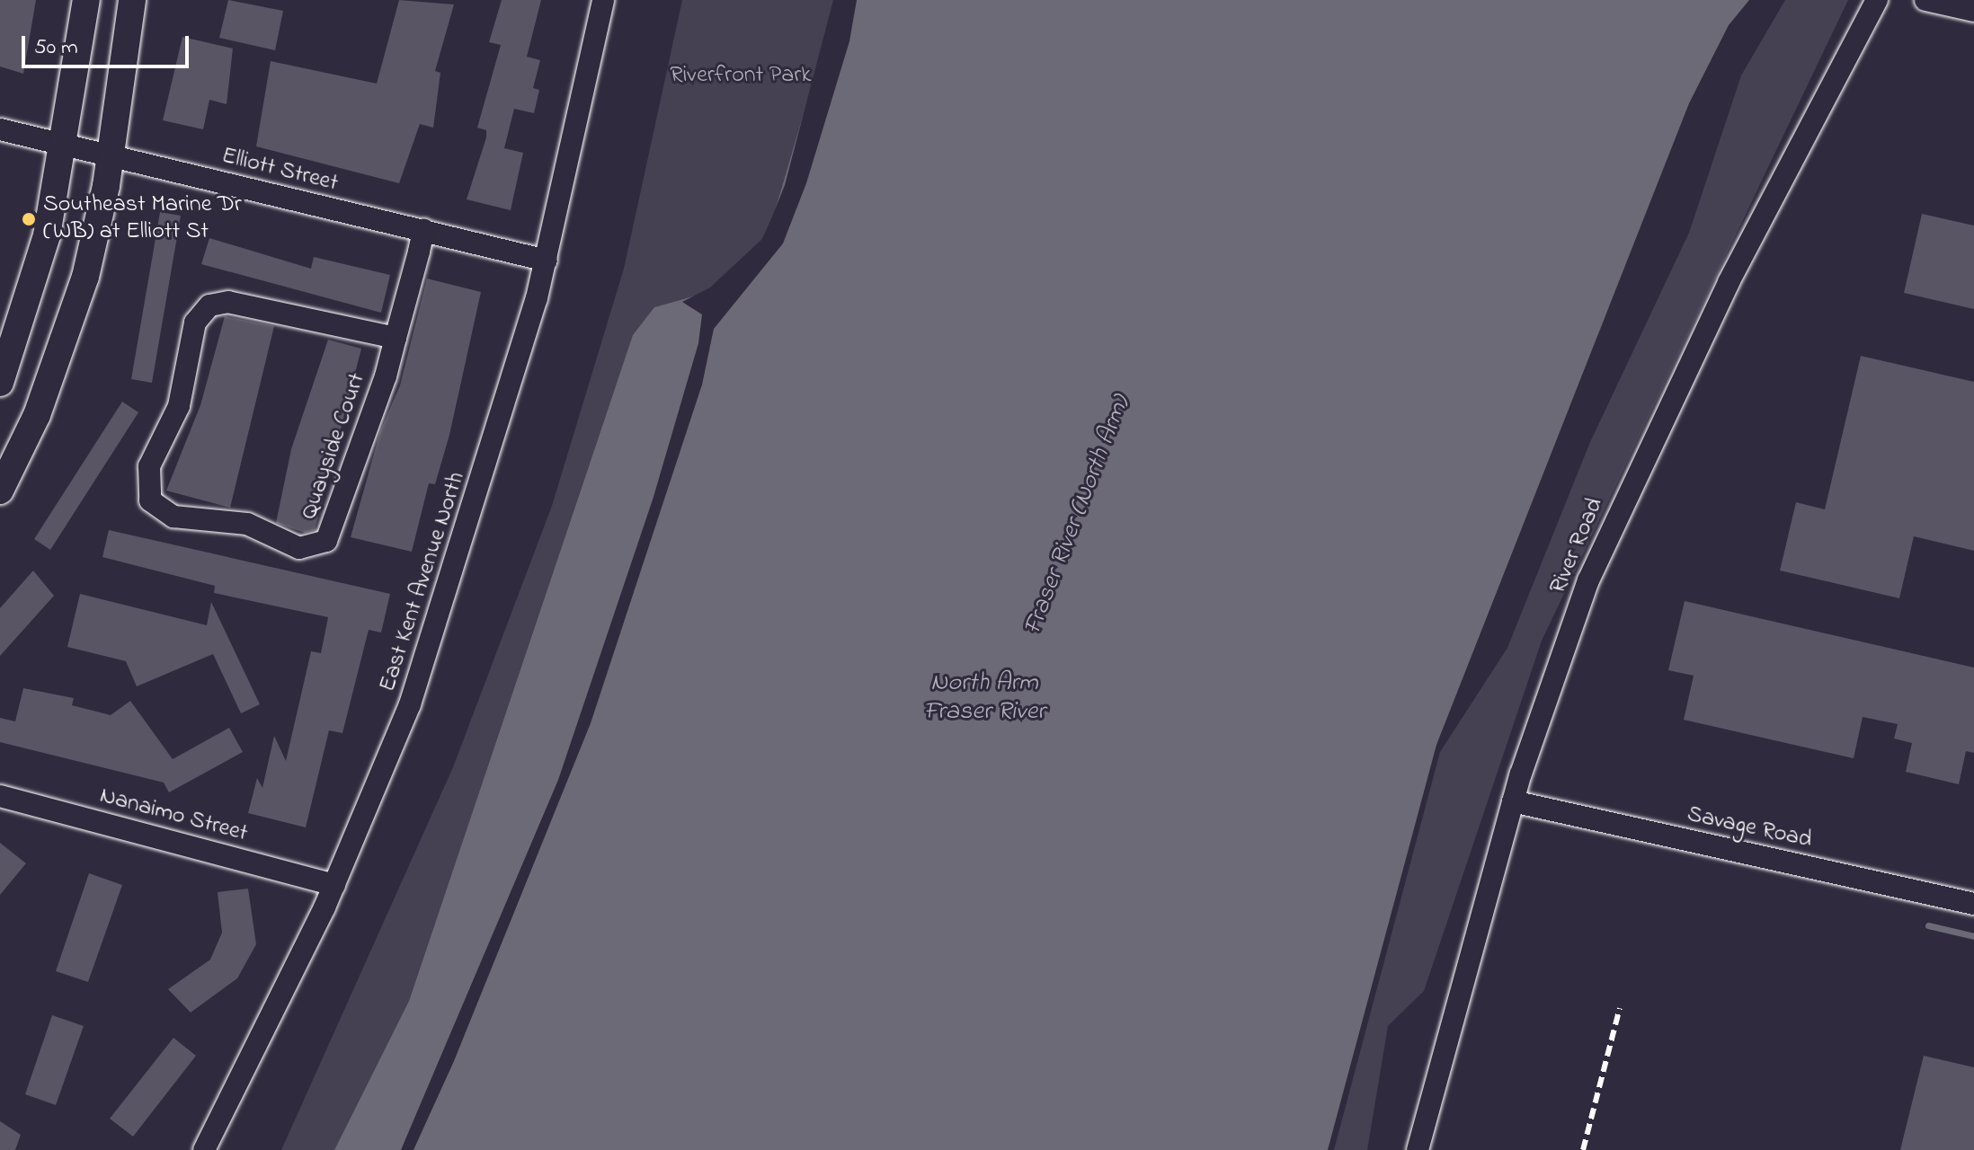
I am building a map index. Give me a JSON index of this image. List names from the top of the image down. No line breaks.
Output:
{"streets":{"street":["Elliott Street","Quayside Court","River Road","East Kent Avenue North","Nanaimo Street","Savage Road"]},"crossings":[["Elliott Street","Quayside Court"],["Elliott Street","East Kent Avenue North"],["River Road","Savage Road"],["East Kent Avenue North","Nanaimo Street"]],"water":["Fraser River (North Arm)","North Arm Fraser River"],"parks":["Riverfront Park"],"places":["Southeast Marine Dr (WB) at Elliott St"],"scale_bar":"50 m"}
